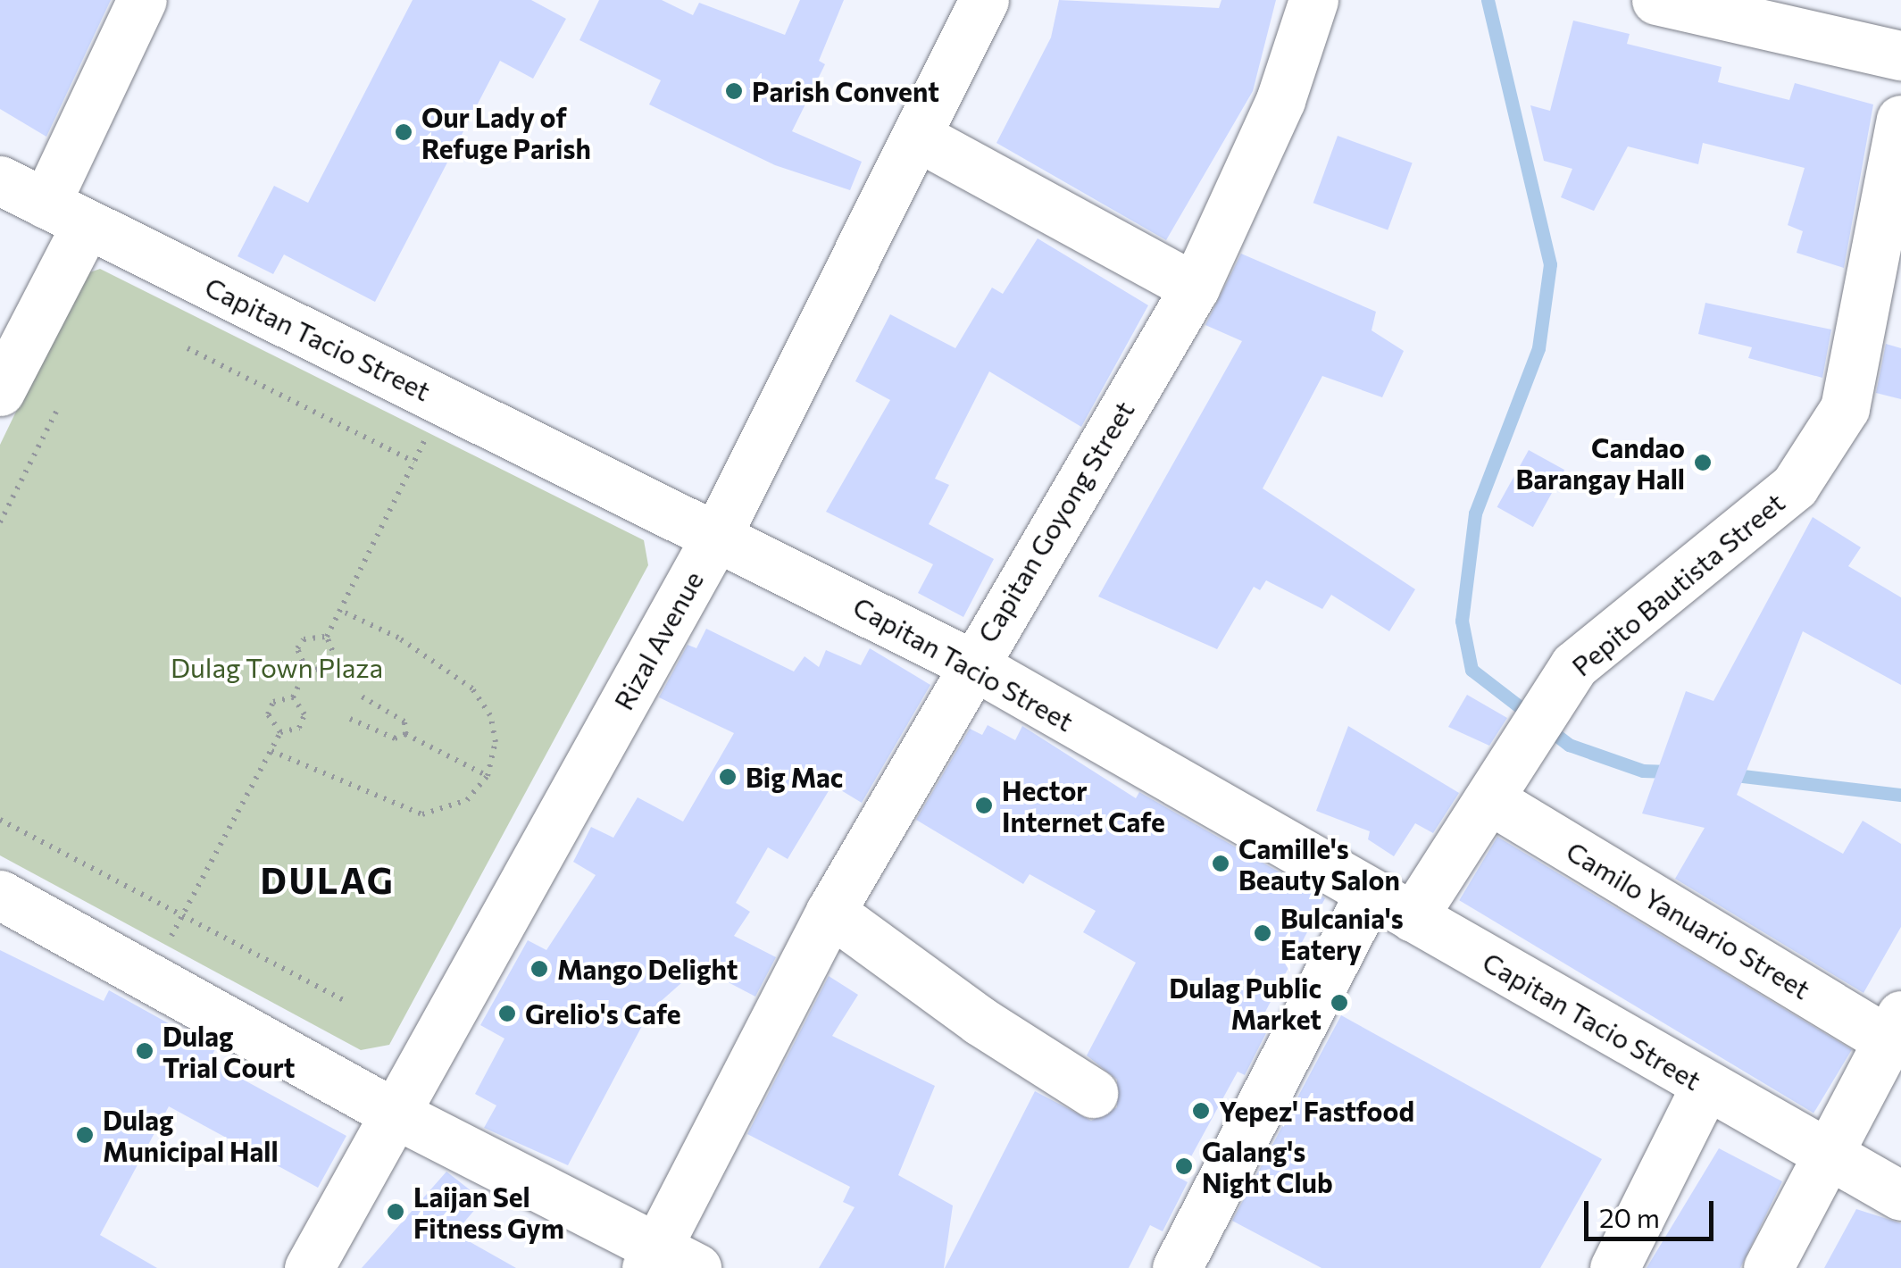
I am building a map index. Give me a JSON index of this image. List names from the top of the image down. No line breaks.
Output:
{"streets":{"street":["Capitan Tacio Street","Capitan Goyong Street","Pepito Bautista Street","Rizal Avenue","Camilo Yanuario Street"]},"crossings":[["Capitan Tacio Street","Capitan Goyong Street"],["Capitan Tacio Street","Pepito Bautista Street"],["Capitan Tacio Street","Rizal Avenue"],["Pepito Bautista Street","Camilo Yanuario Street"]],"districts":["DULAG"],"parks":["Dulag Town Plaza"],"places":["Parish Convent","Our Lady of Refuge Parish","Candao Barangay Hall","Big Mac","Hector Internet Cafe","Camille's Beauty Salon","Bulcania's Eatery","Mango Delight","Dulag Public Market","Grelio's Cafe","Dulag Trial Court","Yepez' Fastfood","Dulag Municipal Hall","Galang's Night Club","Laijan Sel Fitness Gym"],"scale_bar":"20 m"}
